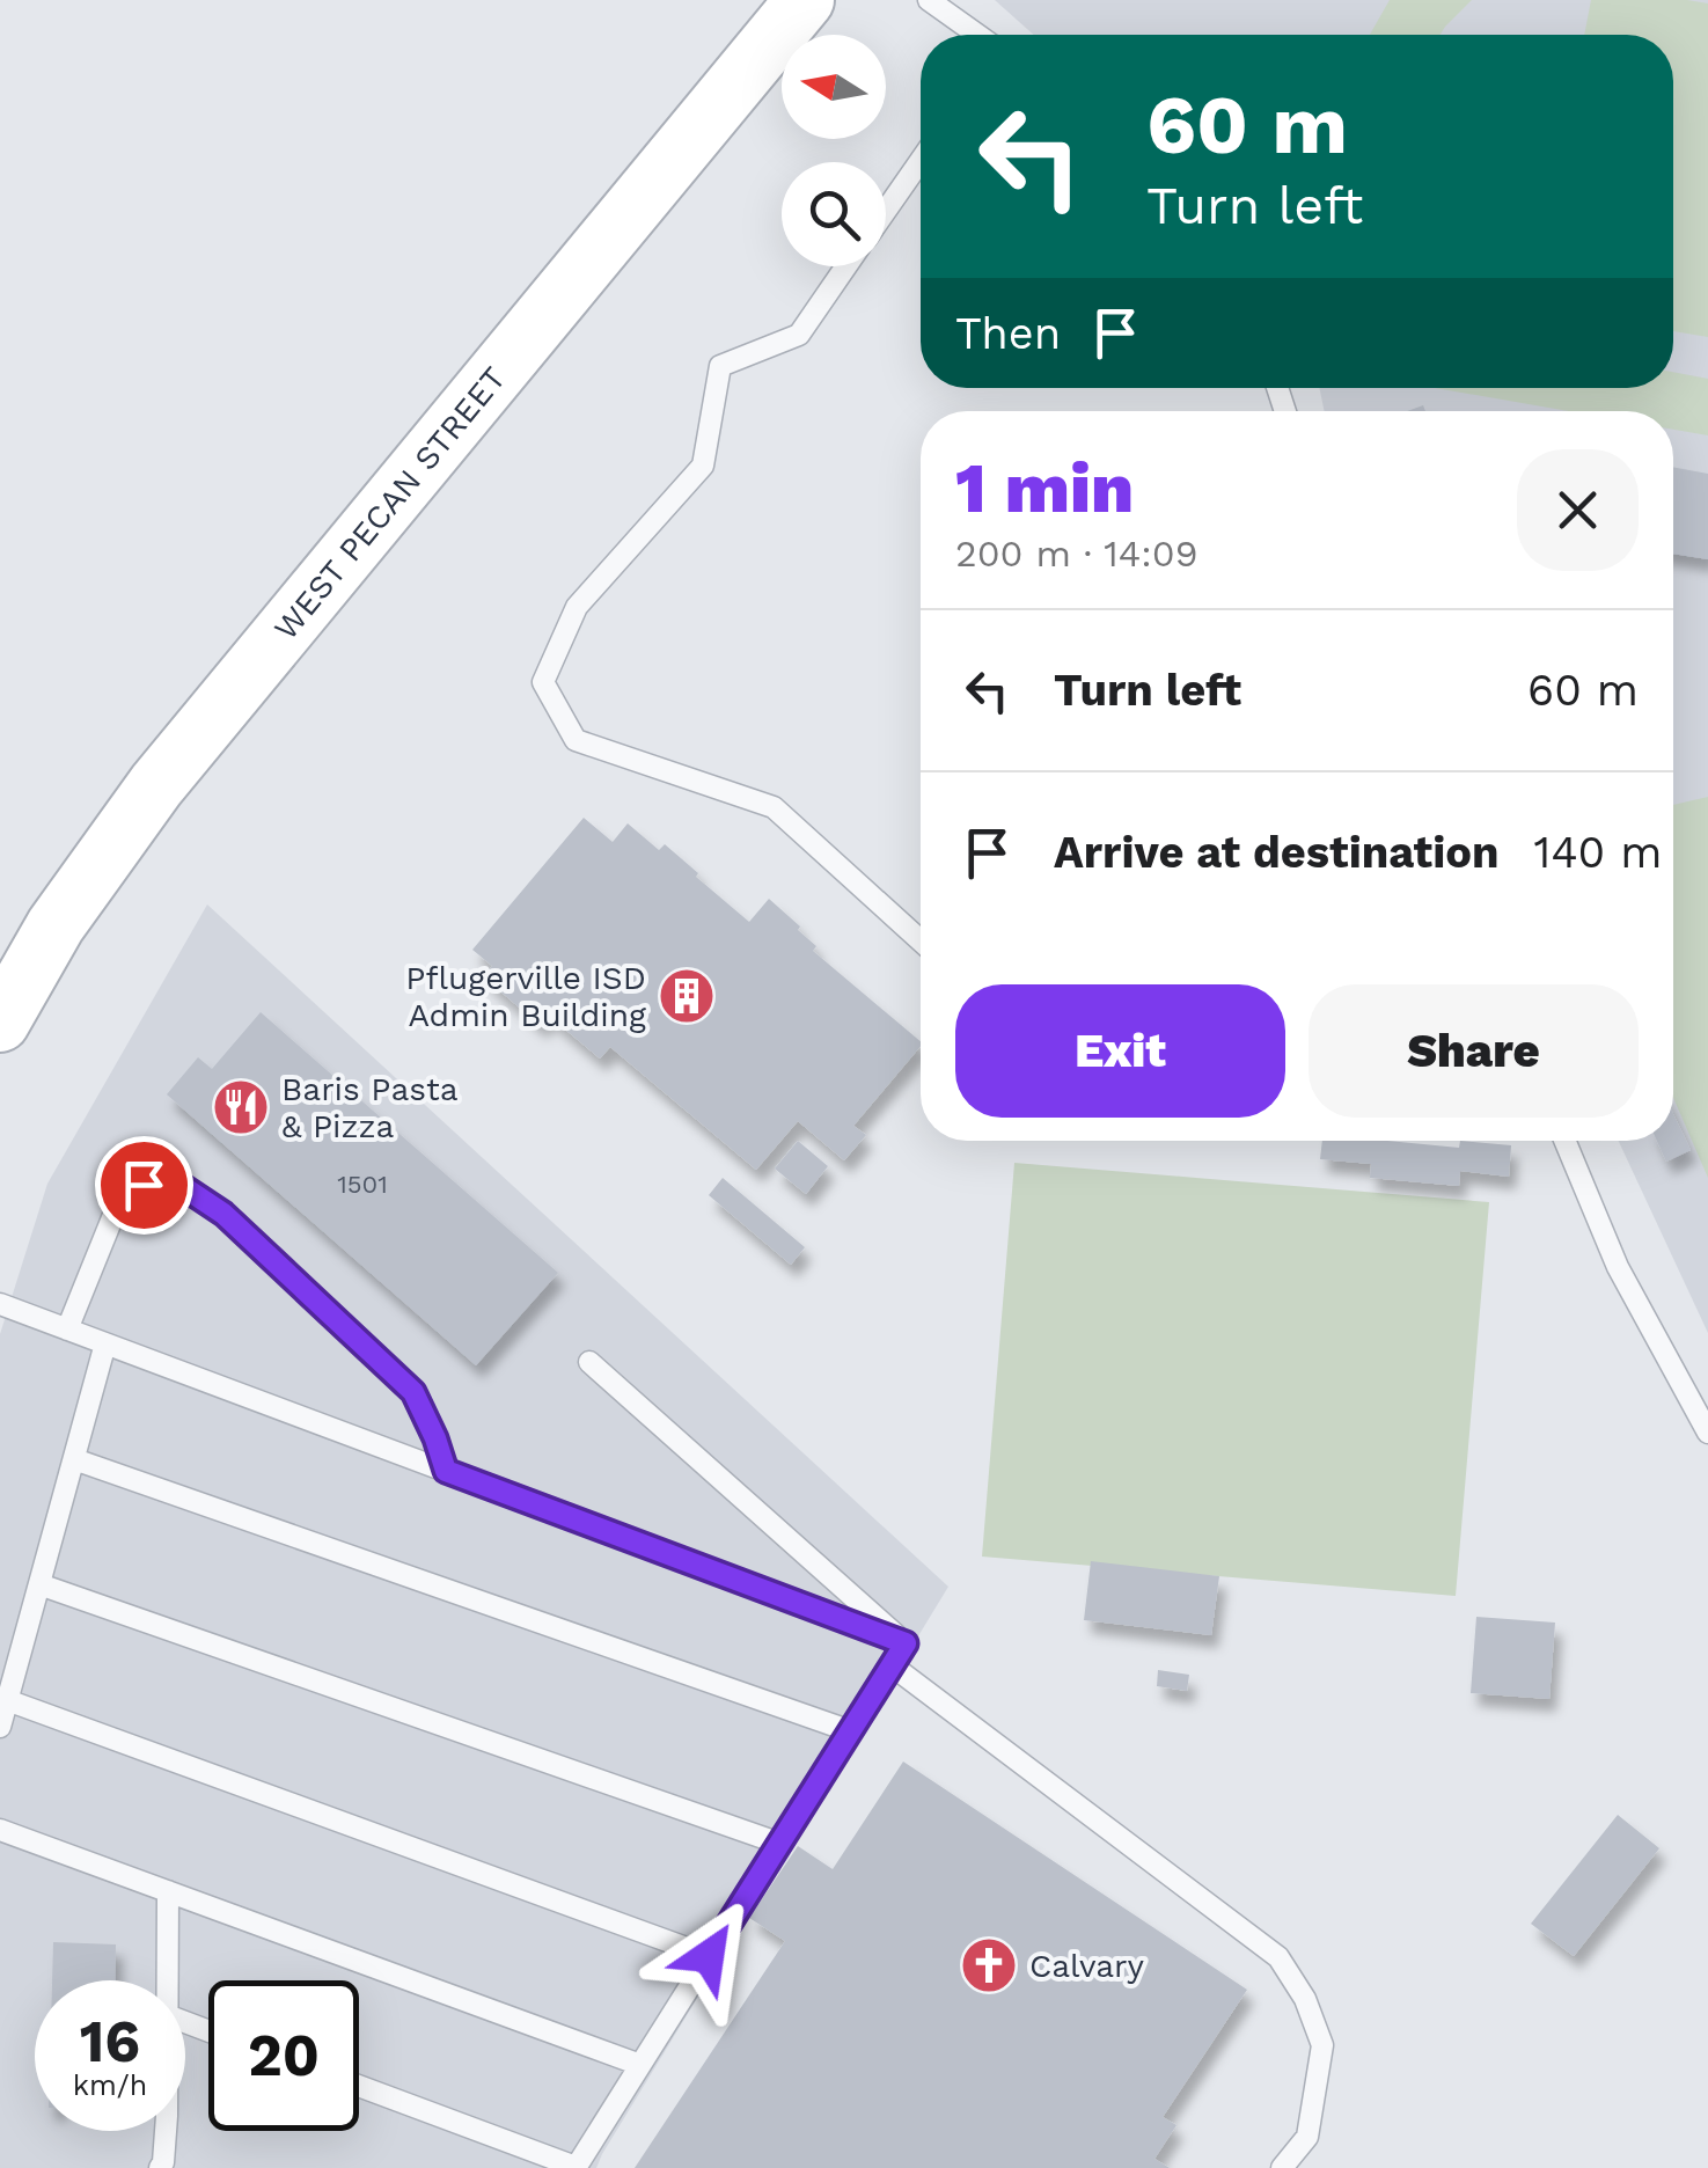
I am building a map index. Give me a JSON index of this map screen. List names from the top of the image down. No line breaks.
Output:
{"streets":{"main road":["WEST PECAN STREET"]},"places":{"building":["Pflugerville ISD Admin Building"],"restaurant":["Baris Pasta & Pizza"],"church":["Calvary"]},"house_numbers":["1501"],"north":"left","page":{"turn":["60 m","Turn left"],"then":"Then","heading":["1 min","200 m · 14:09"],"list":[{"name":"Turn left","value":"60 m"},{"name":"Arrive at destination","value":"140 m"}],"buttons":["Exit","Share"],"speed":"16 km/h","limit":"20"}}
